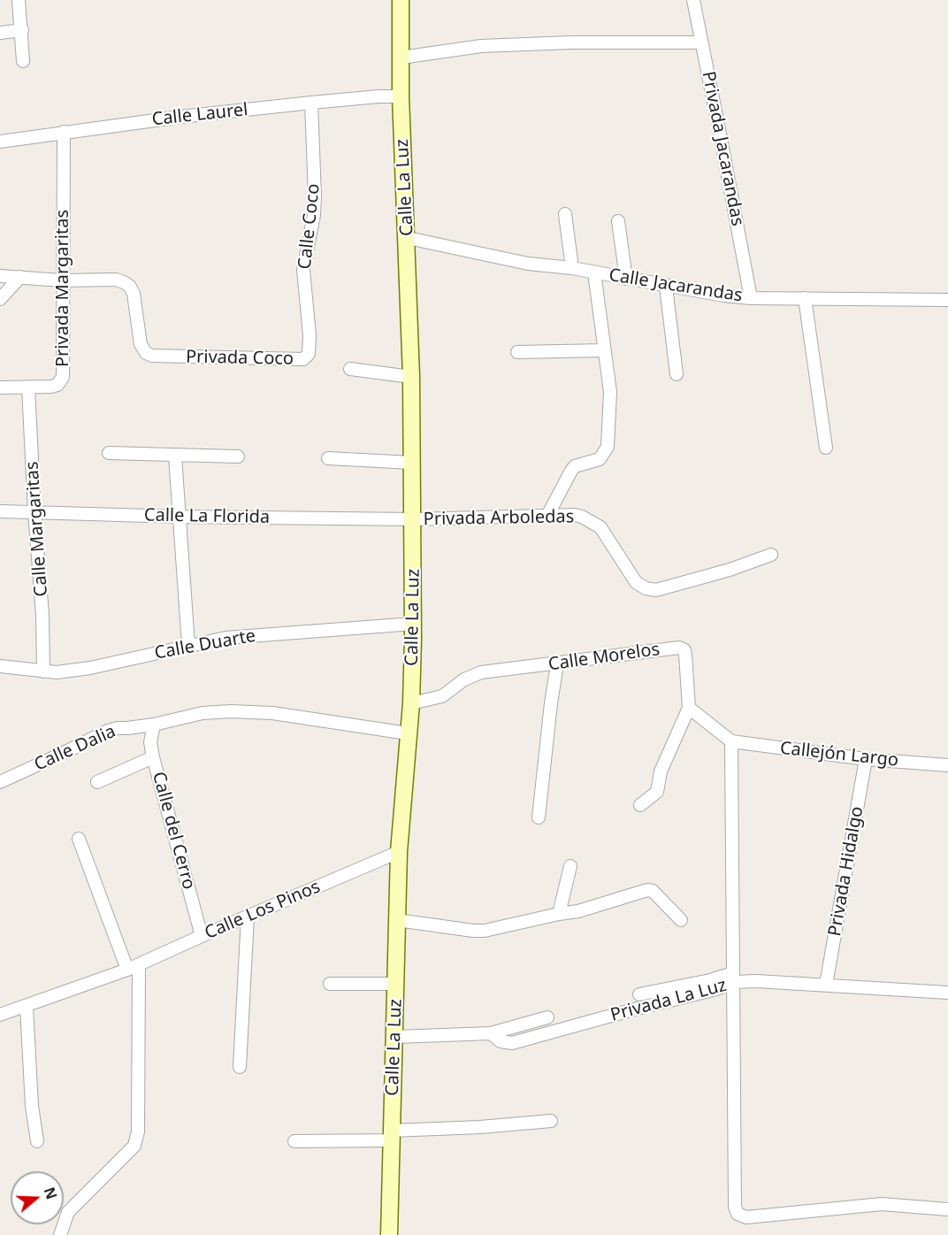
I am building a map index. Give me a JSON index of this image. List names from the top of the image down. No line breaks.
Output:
{"streets":{"street":["Calle Laurel","Privada Jacarandas","Calle La Luz","Calle Coco","Calle Jacarandas","Privada Margaritas","Privada Coco","Calle La Florida","Privada Arboledas","Calle Margaritas","Calle Duarte","Calle Morelos","Calle Dalia","Callejón Largo","Calle del Cerro","Privada Hidalgo","Calle Los Pinos","Privada La Luz"]},"crossings":[["Calle Laurel","Calle La Luz"],["Calle Laurel","Calle Coco"],["Calle Laurel","Privada Margaritas"],["Privada Jacarandas","Calle Jacarandas"],["Calle La Luz","Calle Jacarandas"],["Calle La Luz","Calle La Florida"],["Calle La Luz","Privada Arboledas"],["Calle La Luz","Calle Duarte"],["Calle La Luz","Calle Morelos"],["Calle La Luz","Calle Dalia"],["Calle La Luz","Calle Los Pinos"],["Calle La Luz","Privada La Luz"],["Calle Coco","Privada Coco"],["Privada Margaritas","Privada Coco"],["Privada Margaritas","Calle Margaritas"],["Calle La Florida","Privada Arboledas"],["Calle La Florida","Calle Margaritas"],["Calle Margaritas","Calle Duarte"],["Calle Dalia","Calle del Cerro"],["Callejón Largo","Privada Hidalgo"],["Calle del Cerro","Calle Los Pinos"],["Privada Hidalgo","Privada La Luz"]],"north":"right"}
